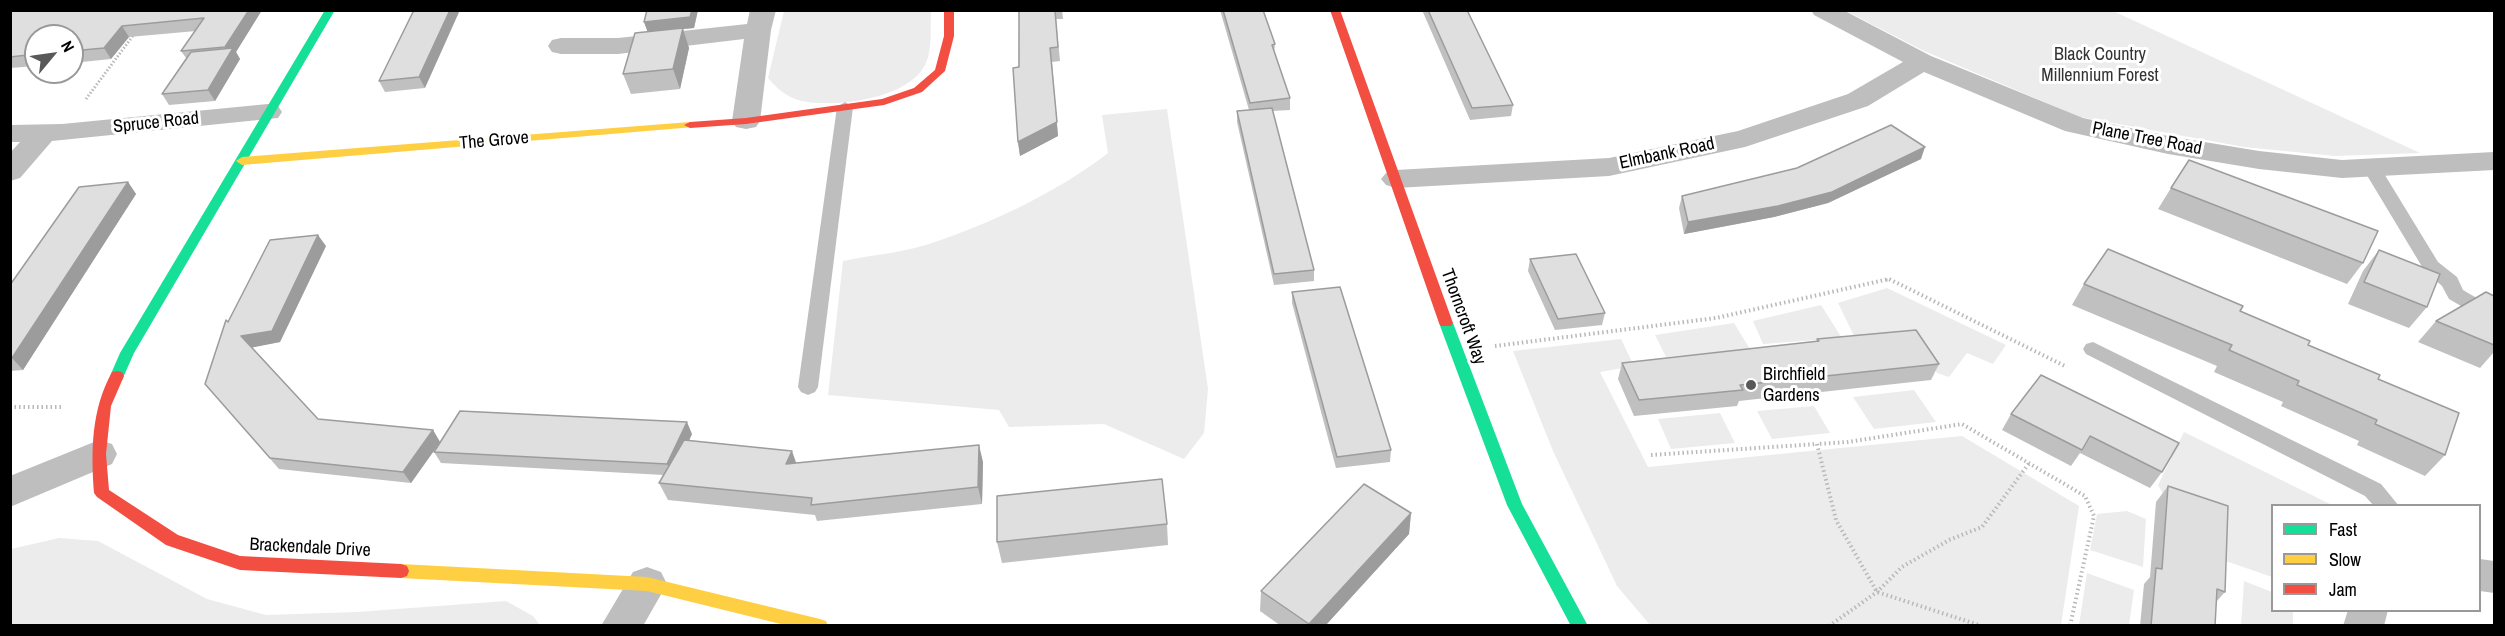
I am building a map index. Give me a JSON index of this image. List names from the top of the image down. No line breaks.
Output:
{"streets":{"street":["Spruce Road","Plane Tree Road","The Grove","Elmbank Road","Thorncroft Way","Brackendale Drive"]},"crossings":[["Spruce Road","Brackendale Drive"],["Plane Tree Road","Elmbank Road"],["The Grove","Brackendale Drive"],["Elmbank Road","Thorncroft Way"]],"parks":["Black Country Millennium Forest"],"places":["Birchfield Gardens"],"legend":["Fast","Slow","Jam"],"north":"top right"}
